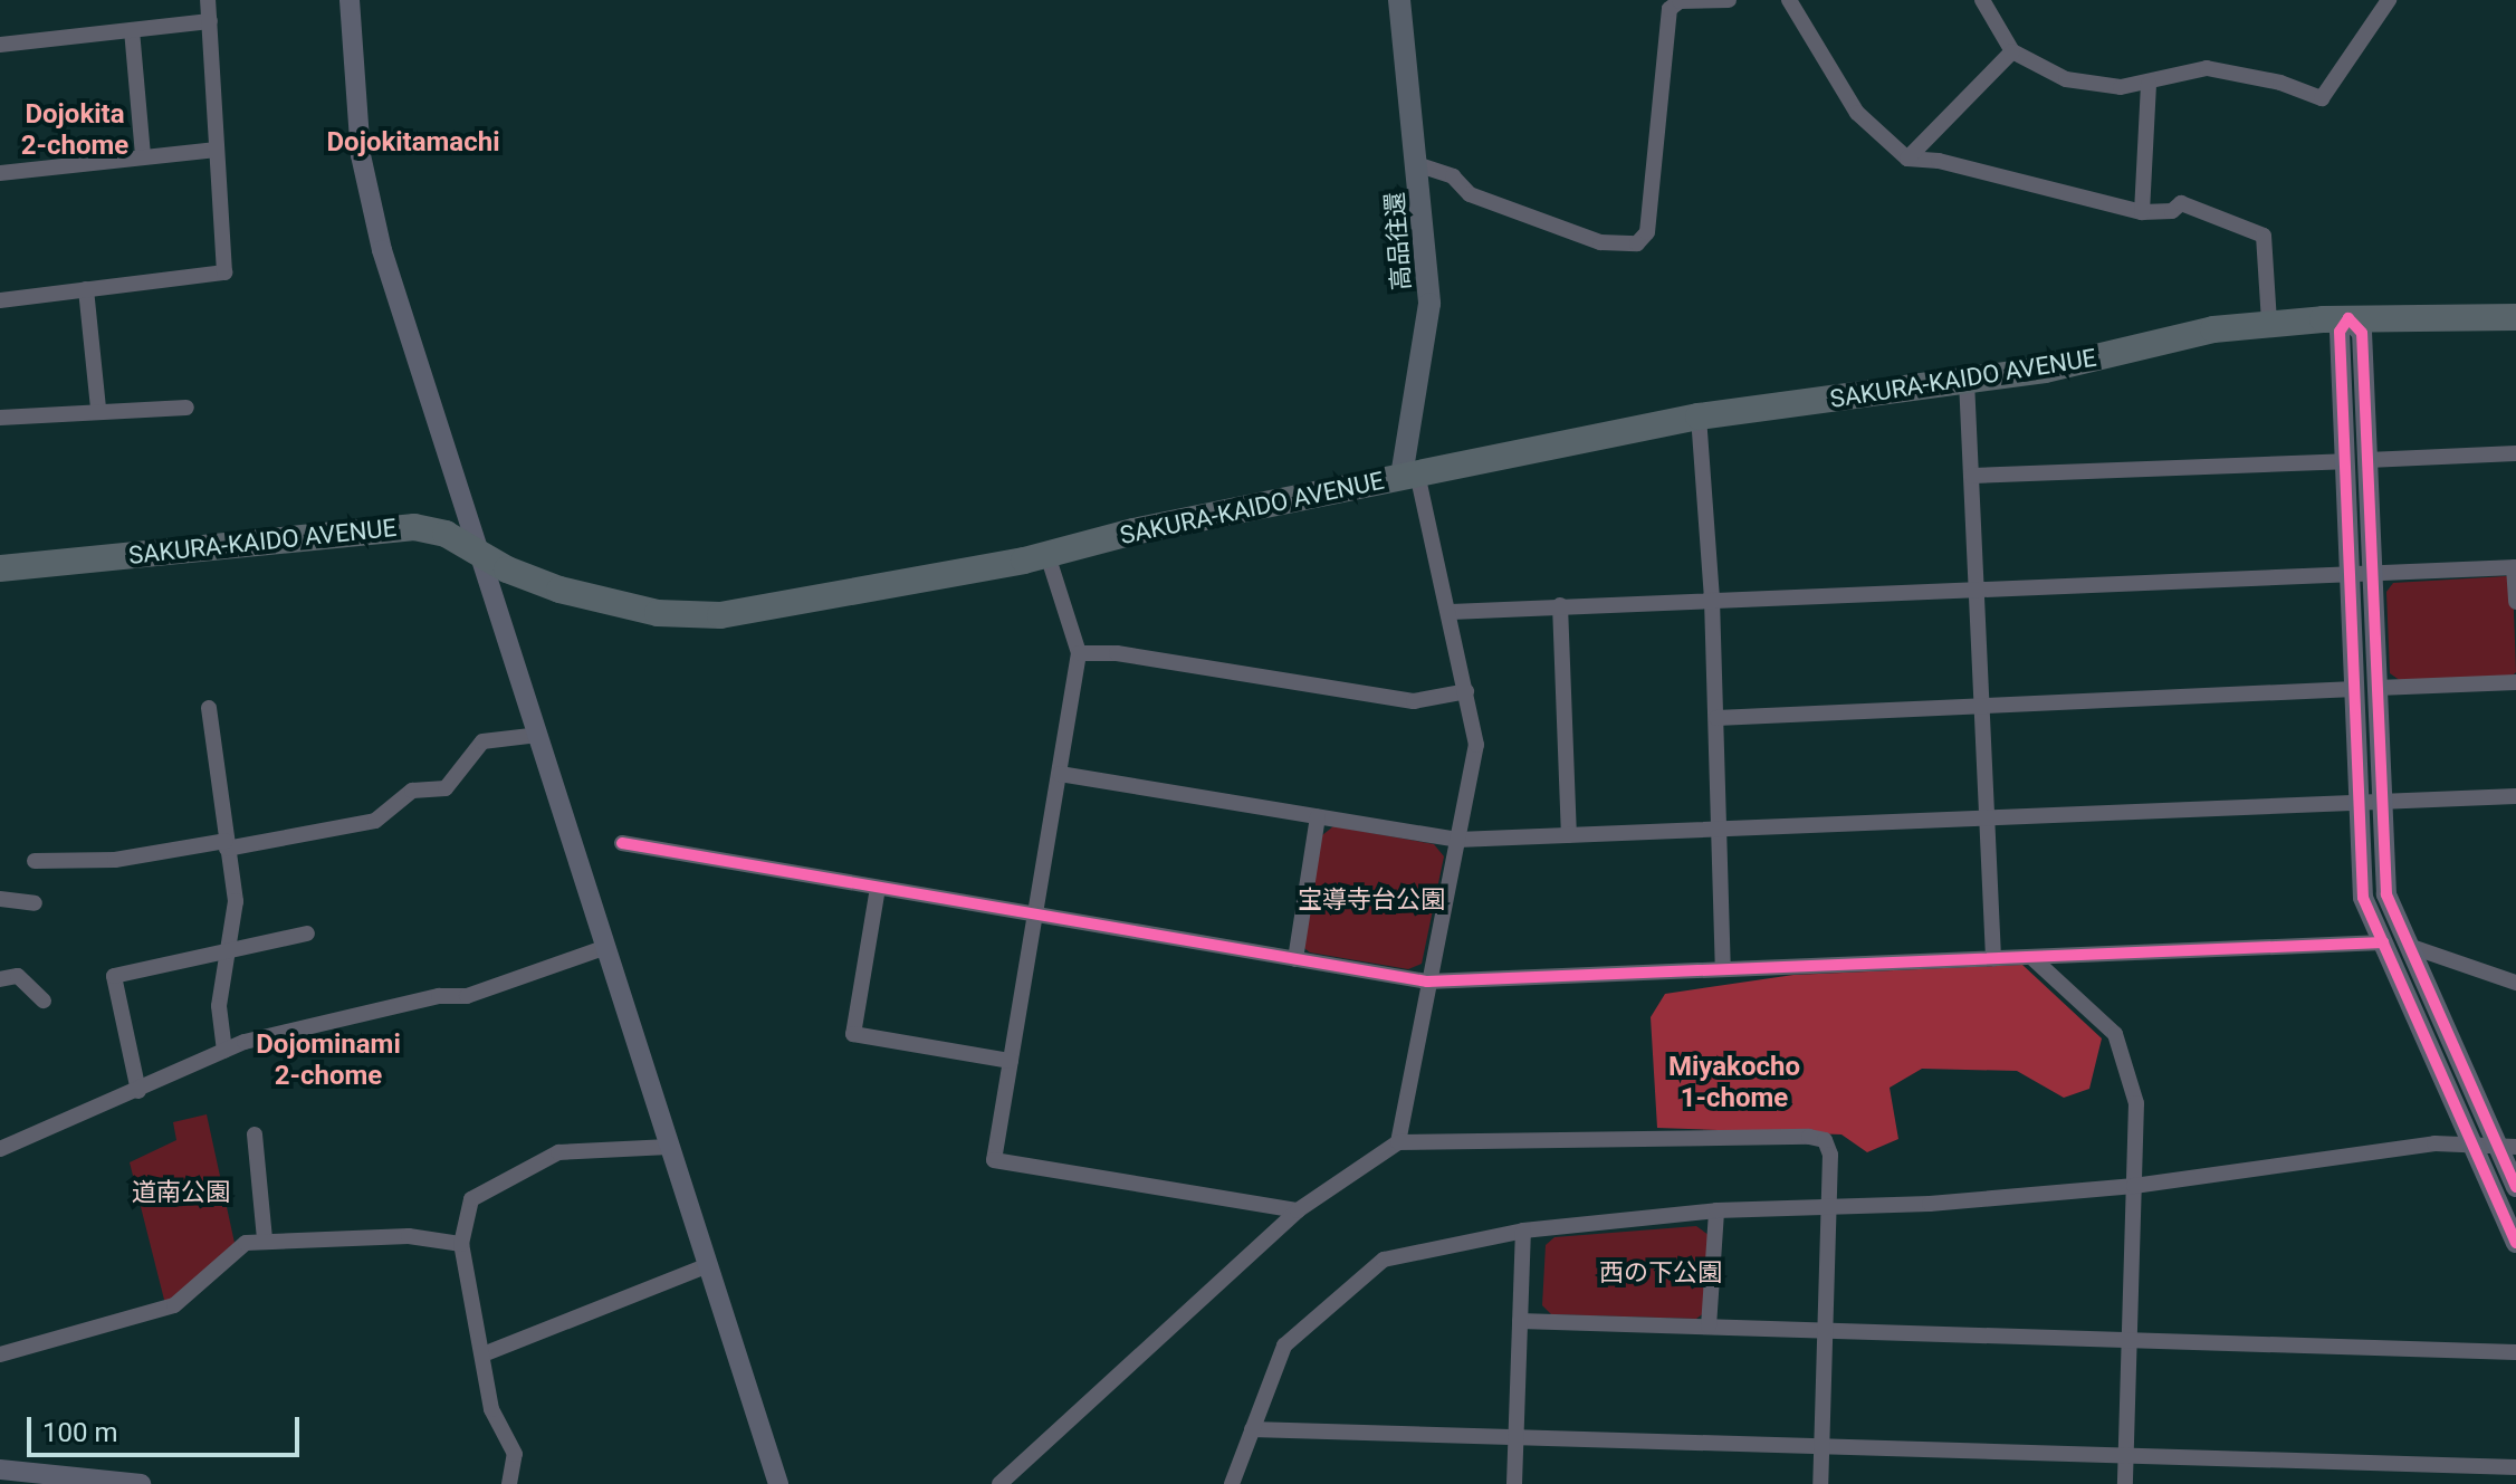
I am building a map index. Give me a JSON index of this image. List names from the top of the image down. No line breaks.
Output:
{"streets":{"highway":["SAKURA-KAIDO AVENUE"],"main road":["高品往還"]},"crossings":[["高品往還","SAKURA-KAIDO AVENUE"]],"districts":["Dojokita 2-chome","Dojokitamachi","Dojominami 2-chome","Miyakocho 1-chome"],"parks":["宝導寺台公園","道南公園","西の下公園"],"scale_bar":"100 m"}
